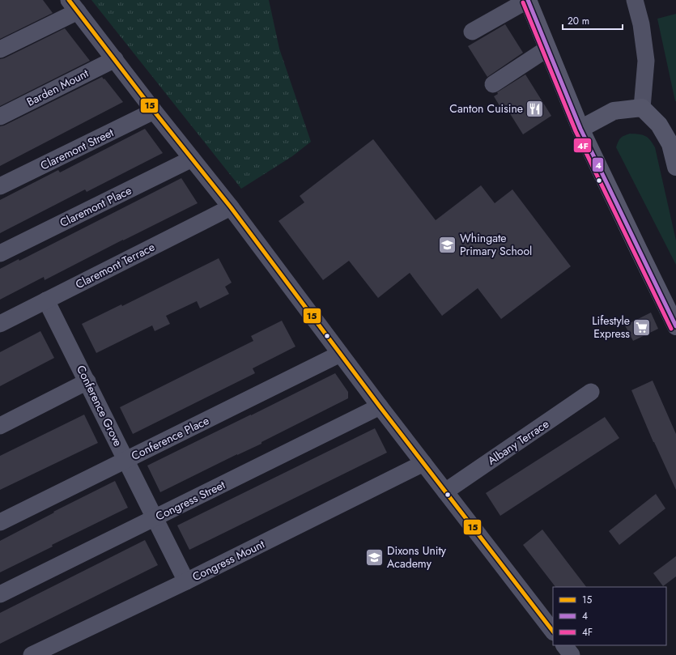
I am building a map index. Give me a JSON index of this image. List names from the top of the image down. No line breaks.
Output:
{"streets":{"street":["Barden Mount","Claremont Street","Claremont Place","Claremont Terrace","Conference Grove","Conference Place","Albany Terrace","Congress Street","Congress Mount"]},"crossings":[["Claremont Terrace","Conference Grove"],["Conference Grove","Conference Place"],["Conference Grove","Congress Street"],["Conference Grove","Congress Mount"]],"places":{"restaurant":["Canton Cuisine"],"school or university":["Whingate Primary School","Dixons Unity Academy"],"supermarket":["Lifestyle Express"]},"lines":["transit line 15","transit line 4","transit line 4F"],"legend":["15","4","4F"],"scale_bar":"20 m"}
